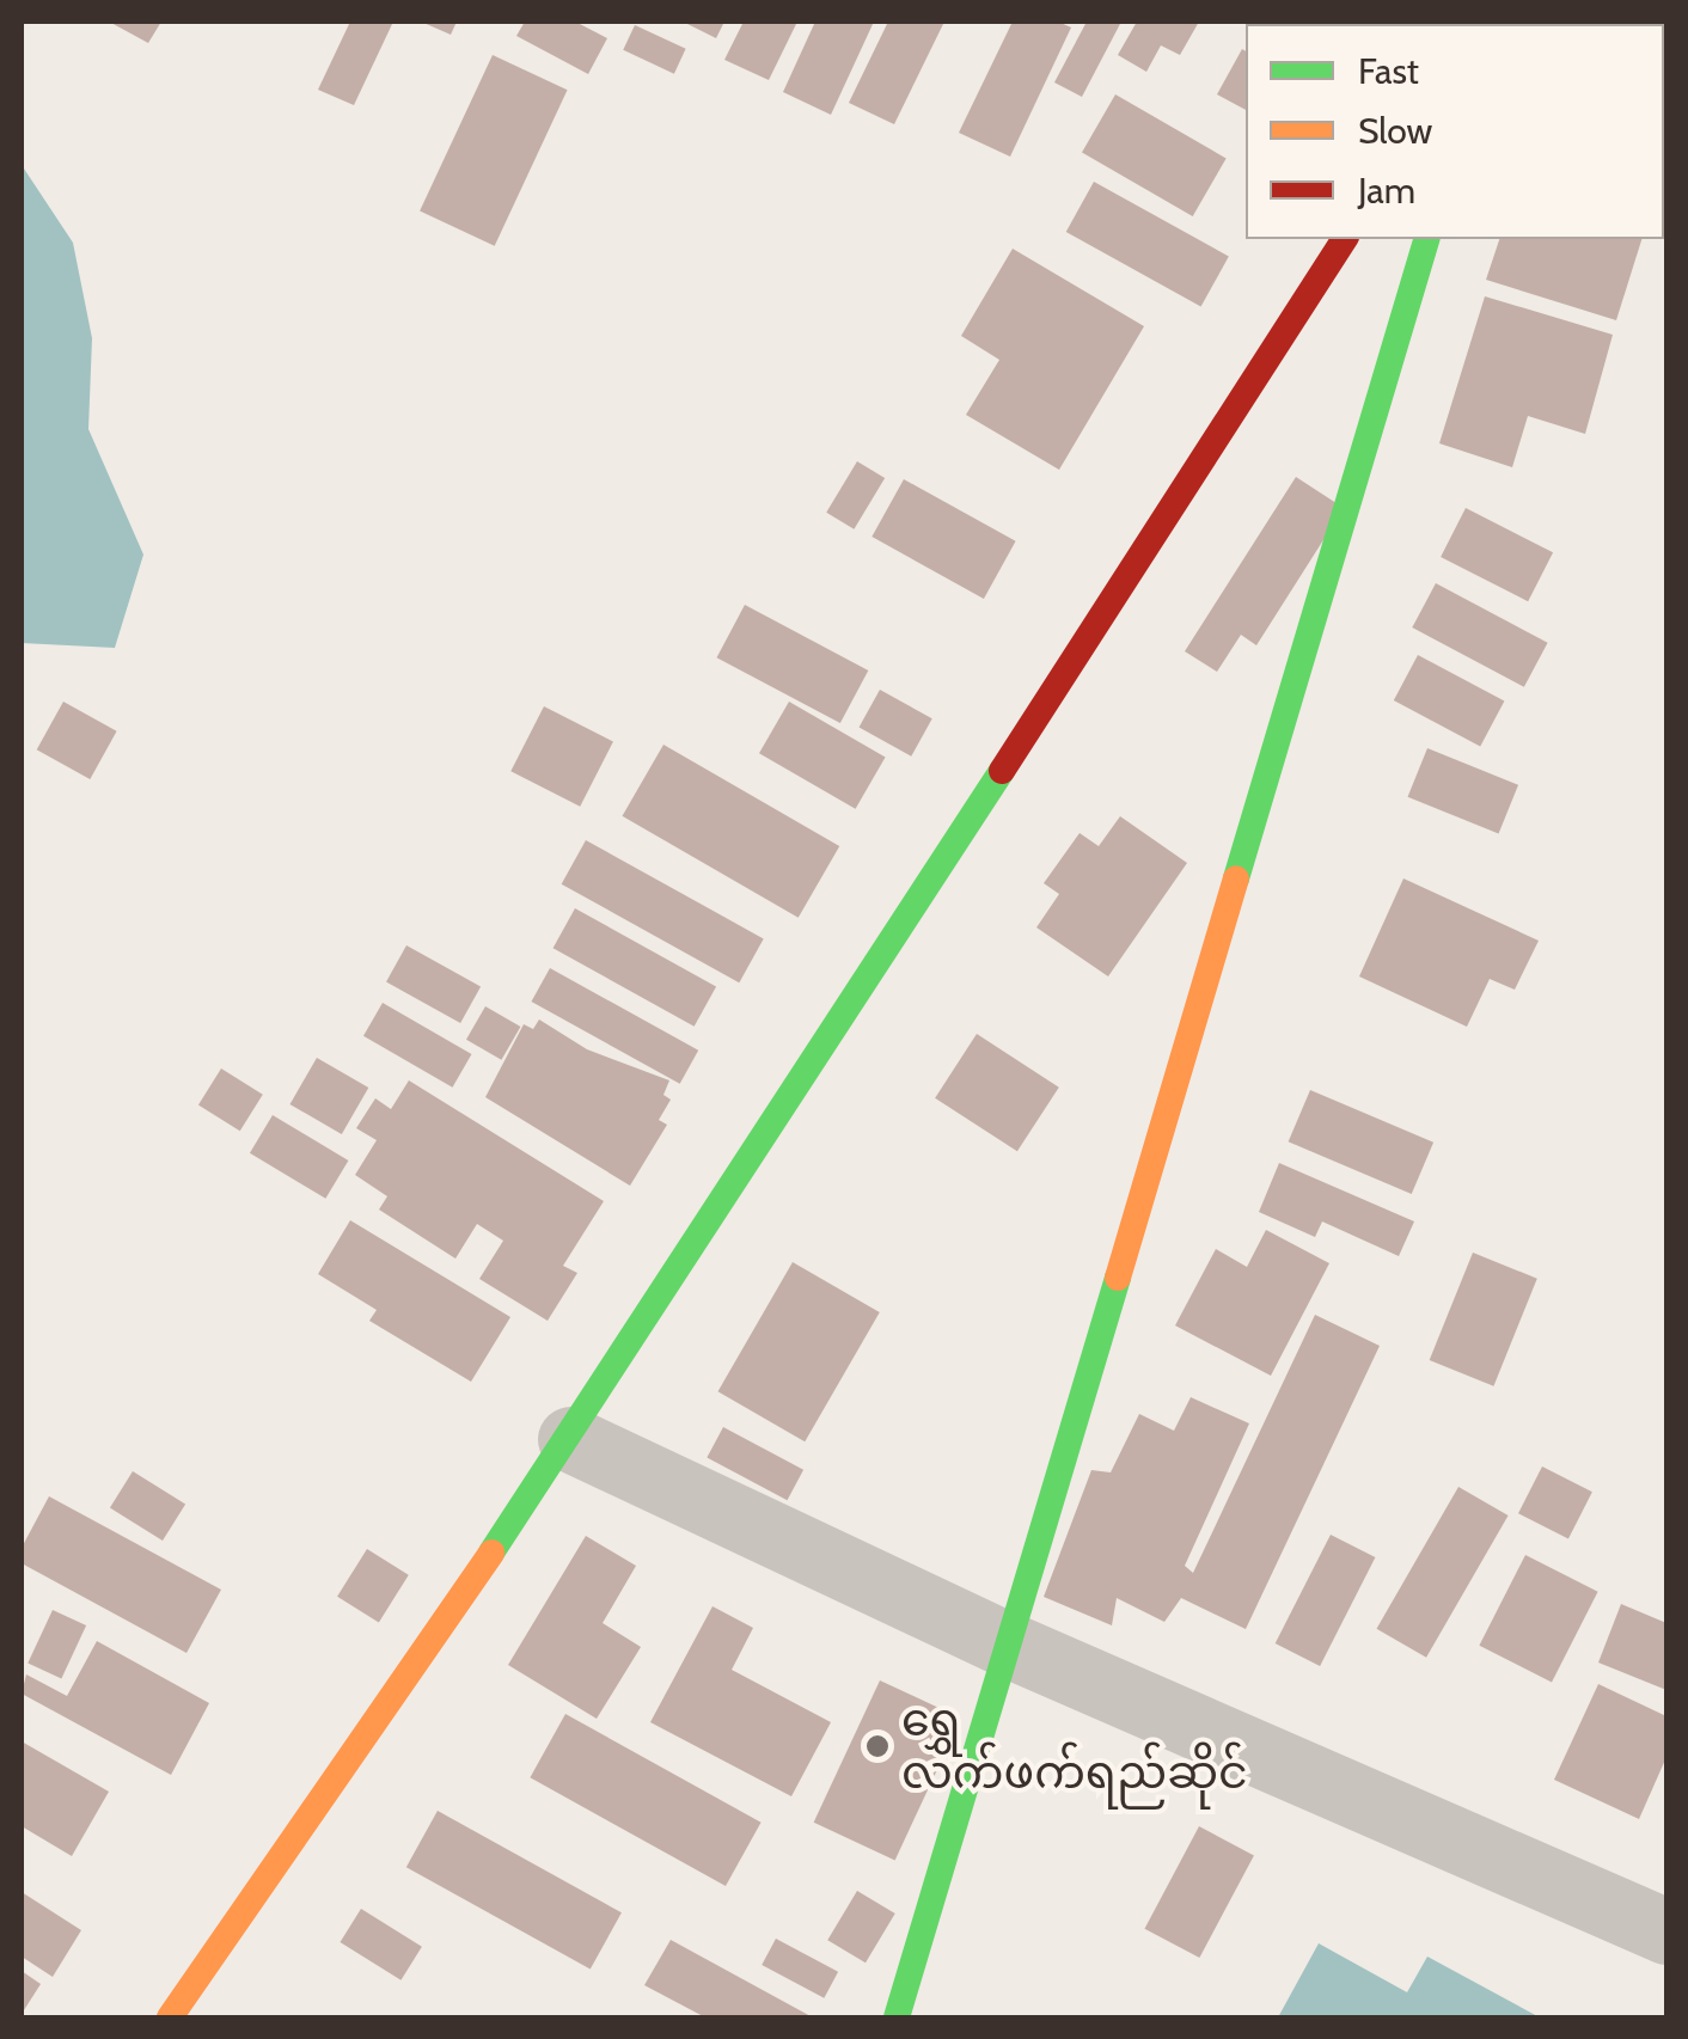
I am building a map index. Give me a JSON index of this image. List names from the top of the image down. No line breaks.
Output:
{"places":["ရွှေ လက်ဖက်ရည်ဆိုင်"],"legend":["Fast","Slow","Jam"]}
